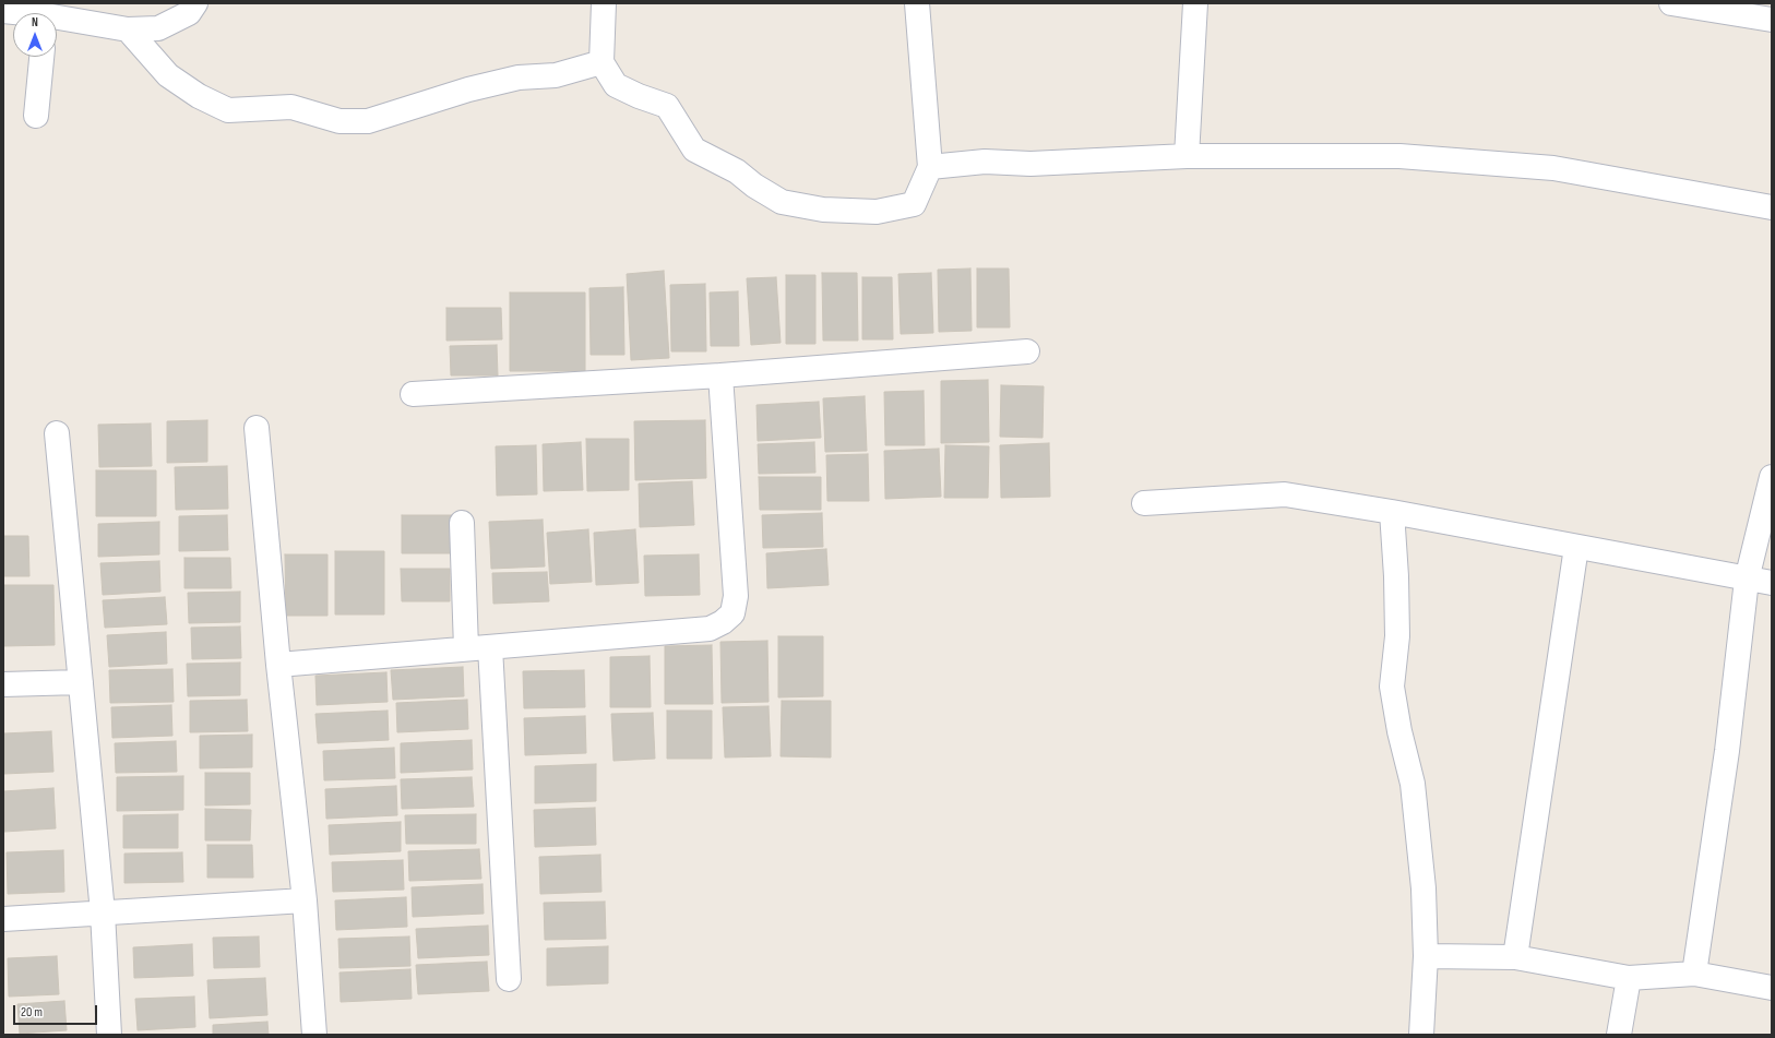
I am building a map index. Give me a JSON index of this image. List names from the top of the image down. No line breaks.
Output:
{"scale_bar":"20 m","north":"top"}
